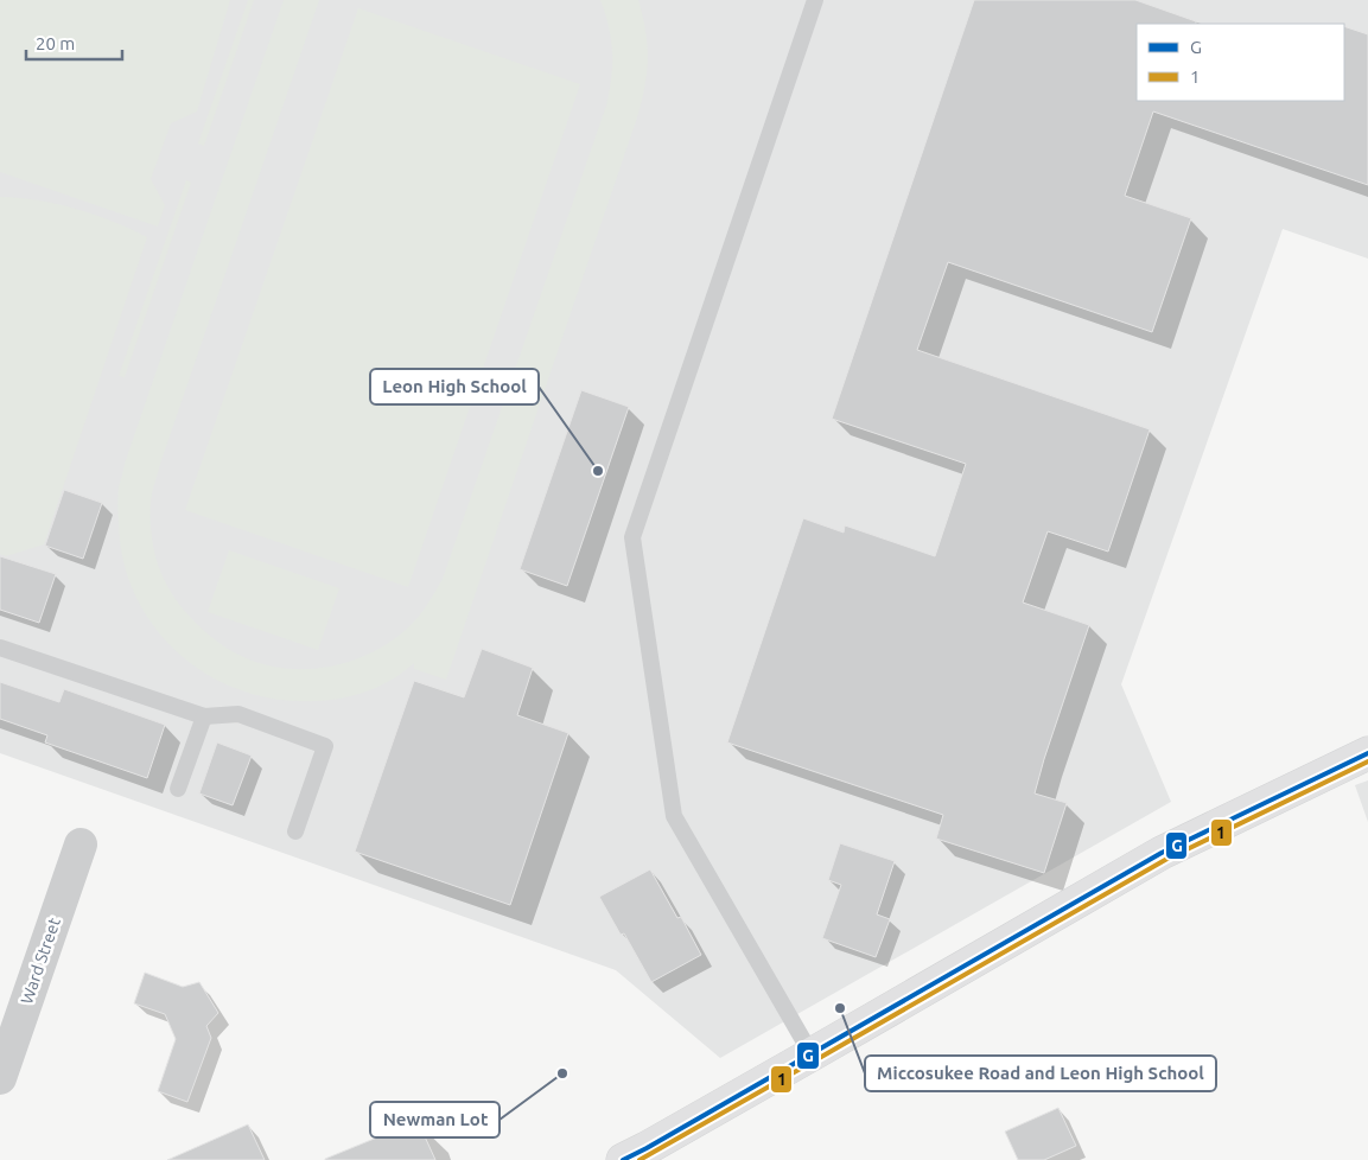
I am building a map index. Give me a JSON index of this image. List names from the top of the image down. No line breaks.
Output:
{"streets":{"street":["Ward Street"]},"places":["Leon High School","Miccosukee Road and Leon High School","Newman Lot"],"lines":["transit line G","transit line 1"],"legend":["G","1"],"scale_bar":"20 m"}
